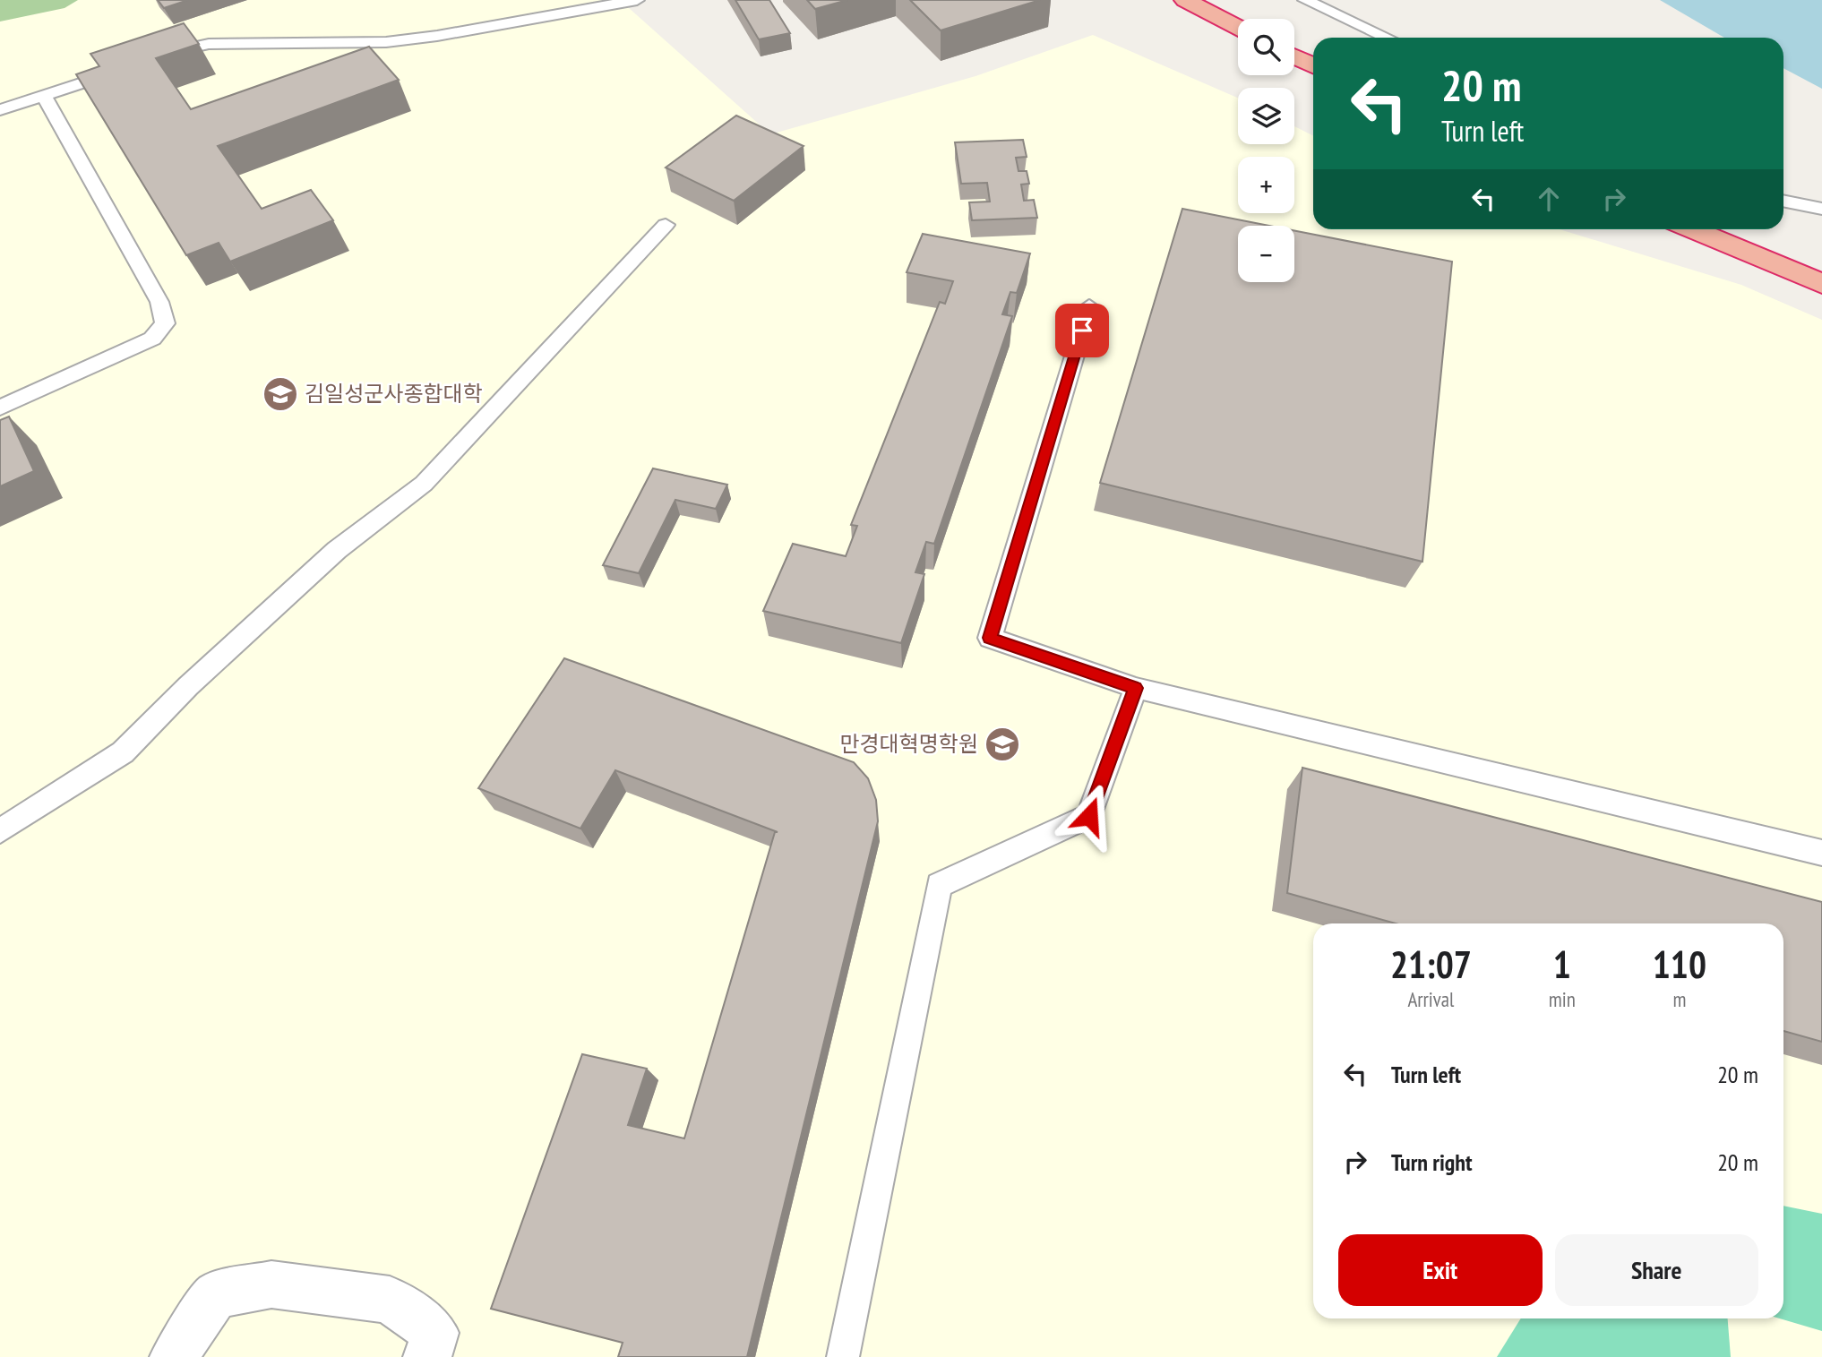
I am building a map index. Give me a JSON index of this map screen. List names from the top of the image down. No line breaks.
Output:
{"places":{"school or university":["김일성군사종합대학","만경대혁명학원"]},"page":{"map_buttons":["+","−"],"turn":["20 m","Turn left"],"eta":["21:07","Arrival","1","min","110","m"],"list":[{"name":"Turn left","value":"20 m"},{"name":"Turn right","value":"20 m"}],"buttons":["Exit","Share"]}}
